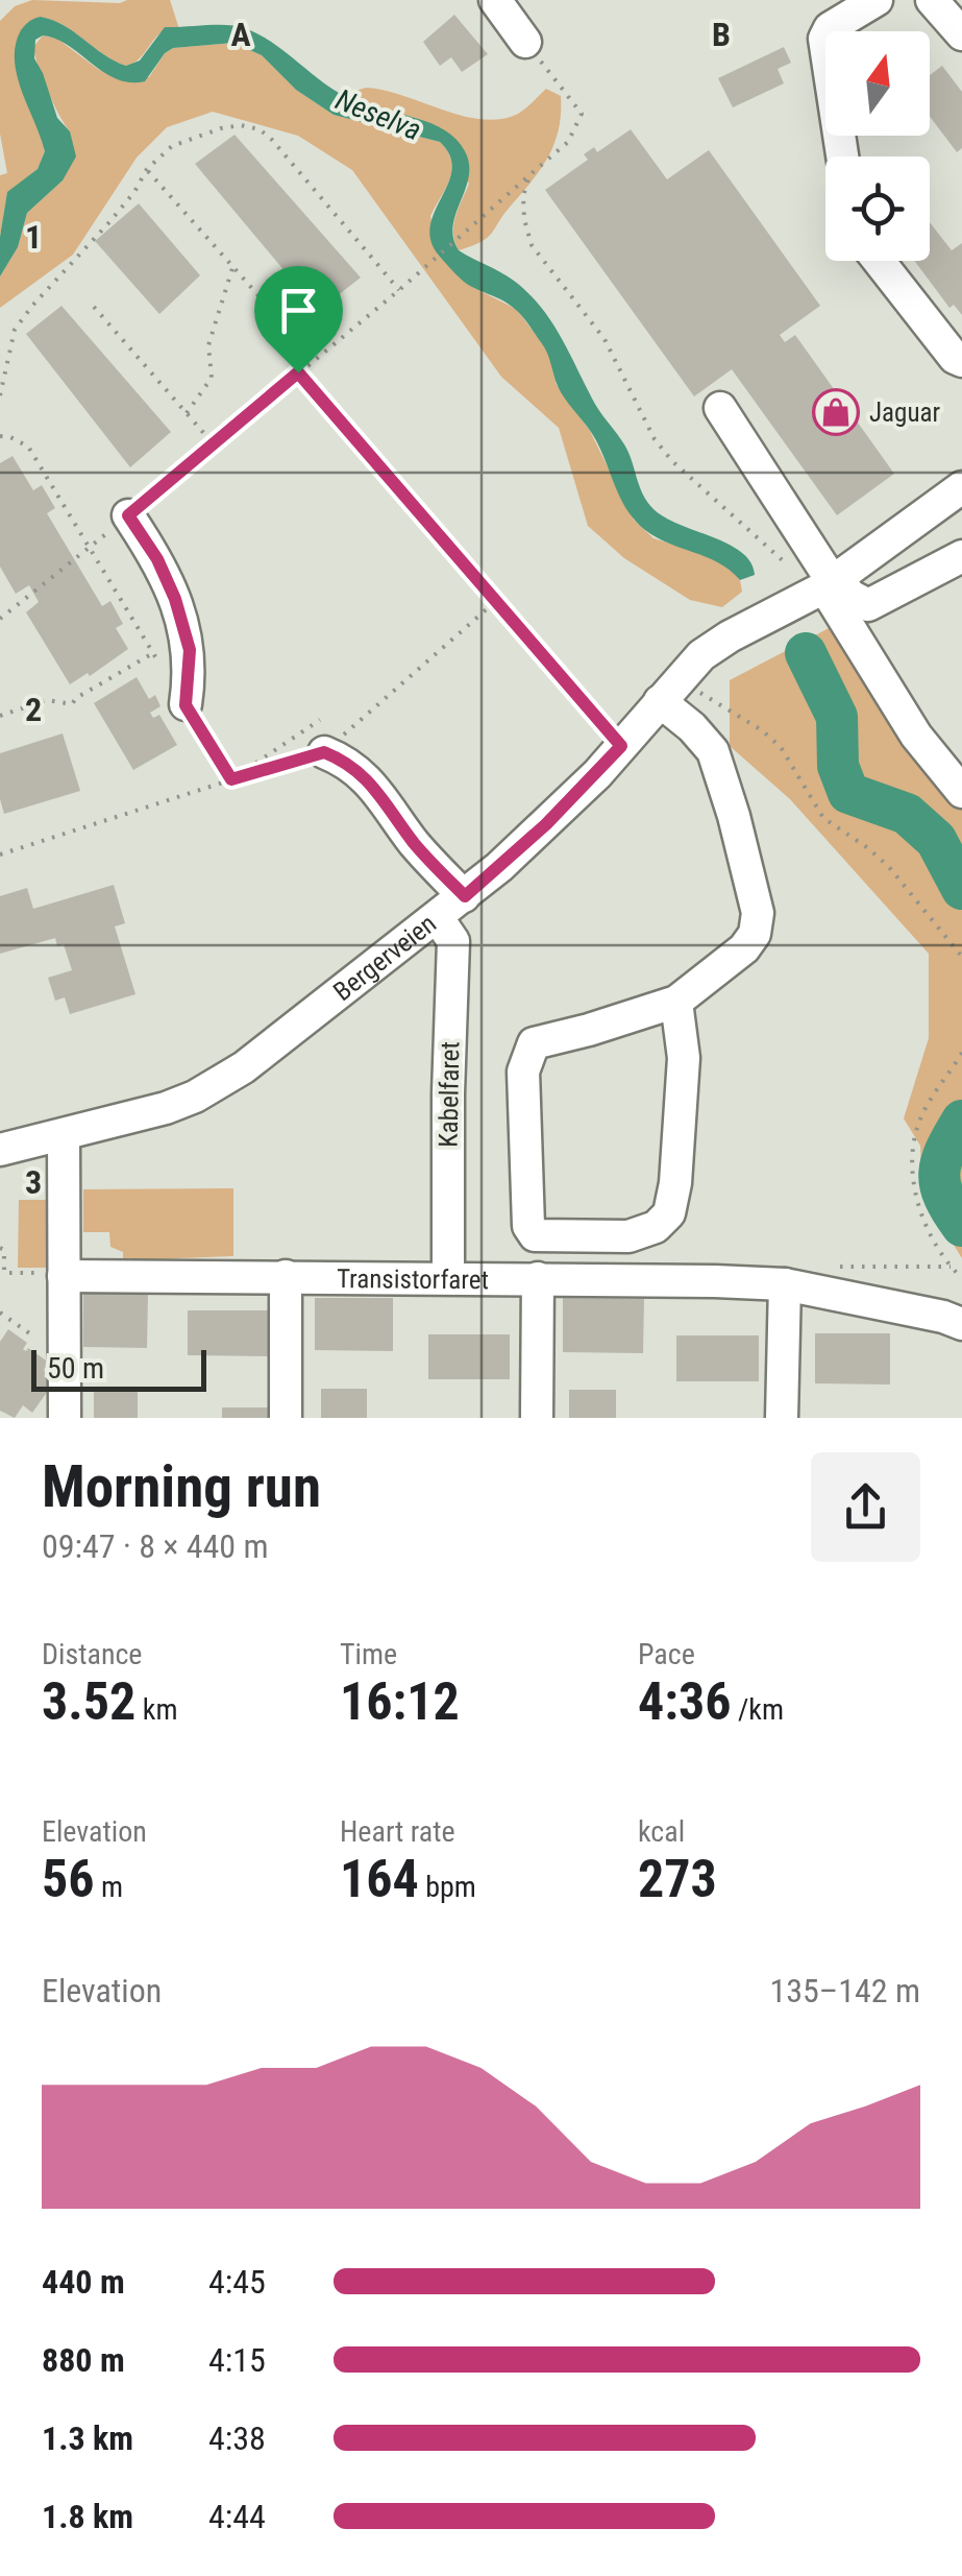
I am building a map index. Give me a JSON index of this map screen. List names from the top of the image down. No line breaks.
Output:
{"streets":{"street":["Bergerveien","Kabelfaret","Transistorfaret"]},"crossings":[["Bergerveien","Kabelfaret"],["Kabelfaret","Transistorfaret"]],"water":["Neselva"],"places":{"shop":["Jaguar"]},"scale_bar":"50 m","north":"top","page":{"scale":"50 m","heading":["Morning run","09:47 · 8 × 440 m"],"stats":[["Distance","3.52 km"],["Time","16:12"],["Pace","4:36 /km"],["Elevation","56 m"],["Heart rate","164 bpm"],["kcal","273"]],"chart":["Elevation","135–142 m"],"list":[{"name":"440 m","note":"4:45"},{"name":"880 m","note":"4:15"},{"name":"1.3 km","note":"4:38"},{"name":"1.8 km","note":"4:44"}]},"grid":{"columns":["A","B"],"rows":["1","2","3"]}}
